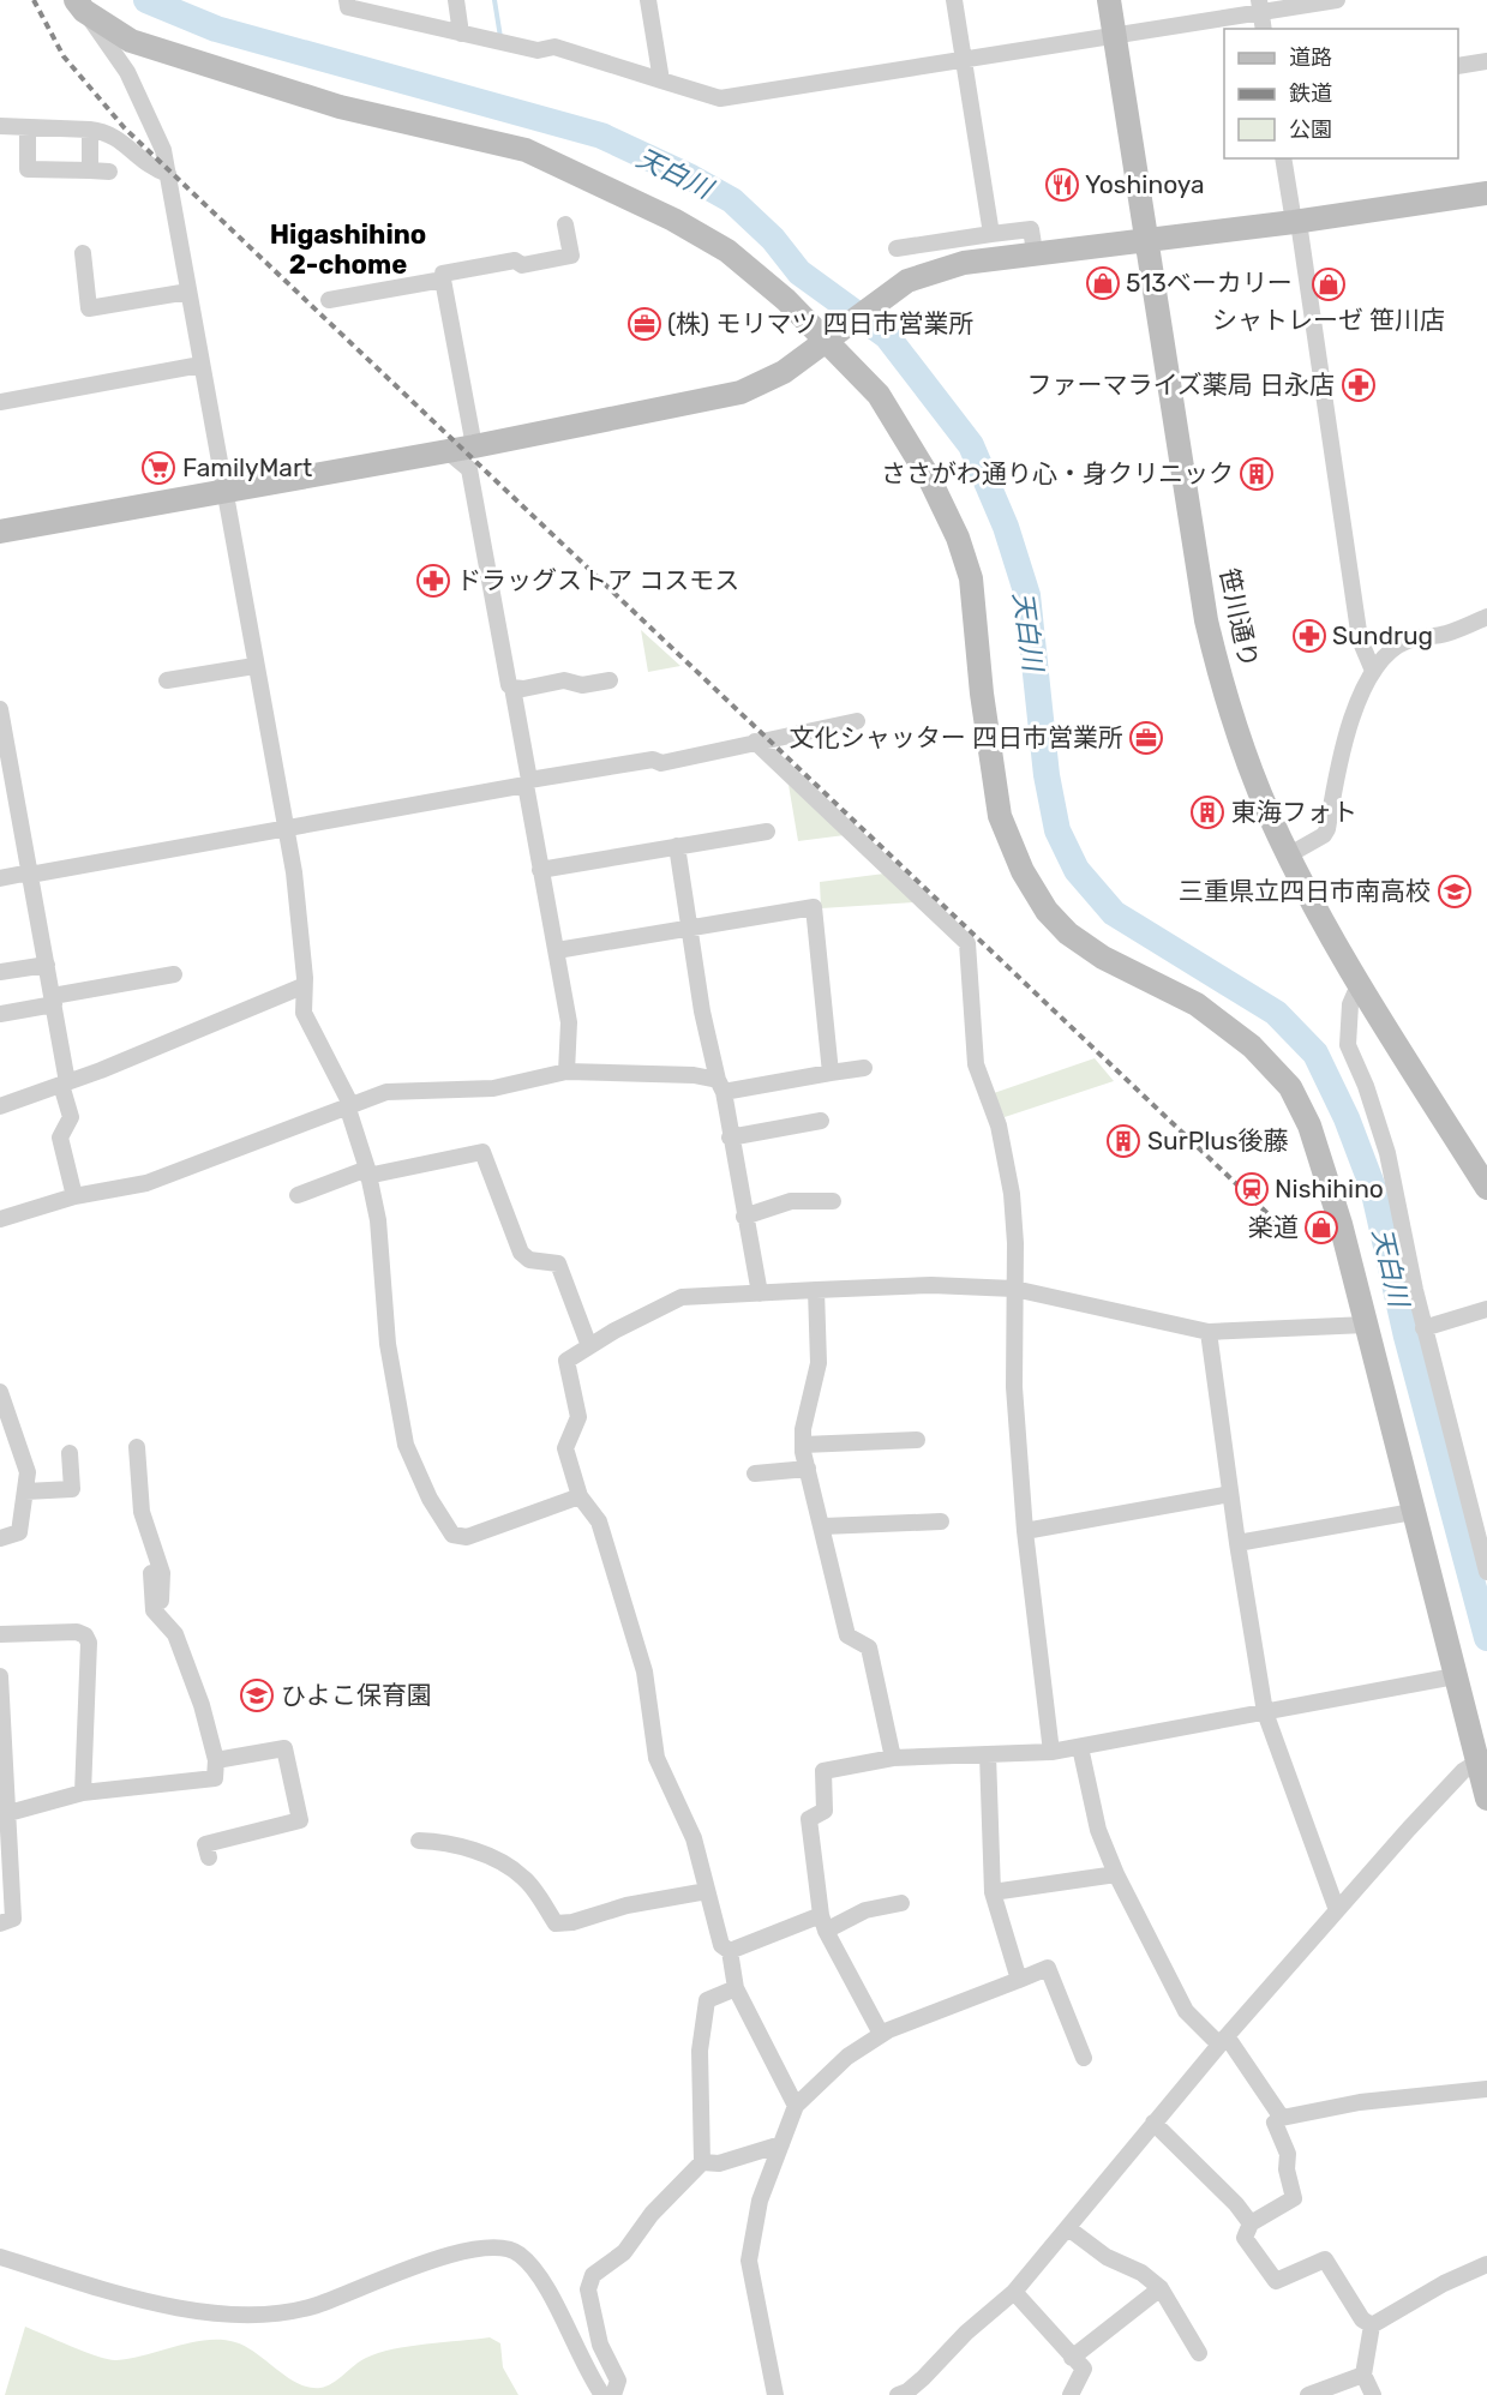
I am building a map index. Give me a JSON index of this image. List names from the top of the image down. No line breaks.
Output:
{"streets":{"street":["笹川通り"]},"districts":["Higashihino 2-chome"],"water":["天白川"],"places":{"restaurant":["Yoshinoya"],"shop":["513ベーカリー","シャトレーゼ 笹川店","楽道"],"office":["(株) モリマツ 四日市営業所","文化シャッター 四日市営業所"],"pharmacy":["ファーマライズ薬局 日永店","ドラッグストア コスモス","Sundrug"],"supermarket":["FamilyMart"],"building":["ささがわ通り心・身クリニック","東海フォト","SurPlus後藤"],"school or university":["三重県立四日市南高校","ひよこ保育園"],"station":["Nishihino"]},"legend":["道路","鉄道","公園"]}
